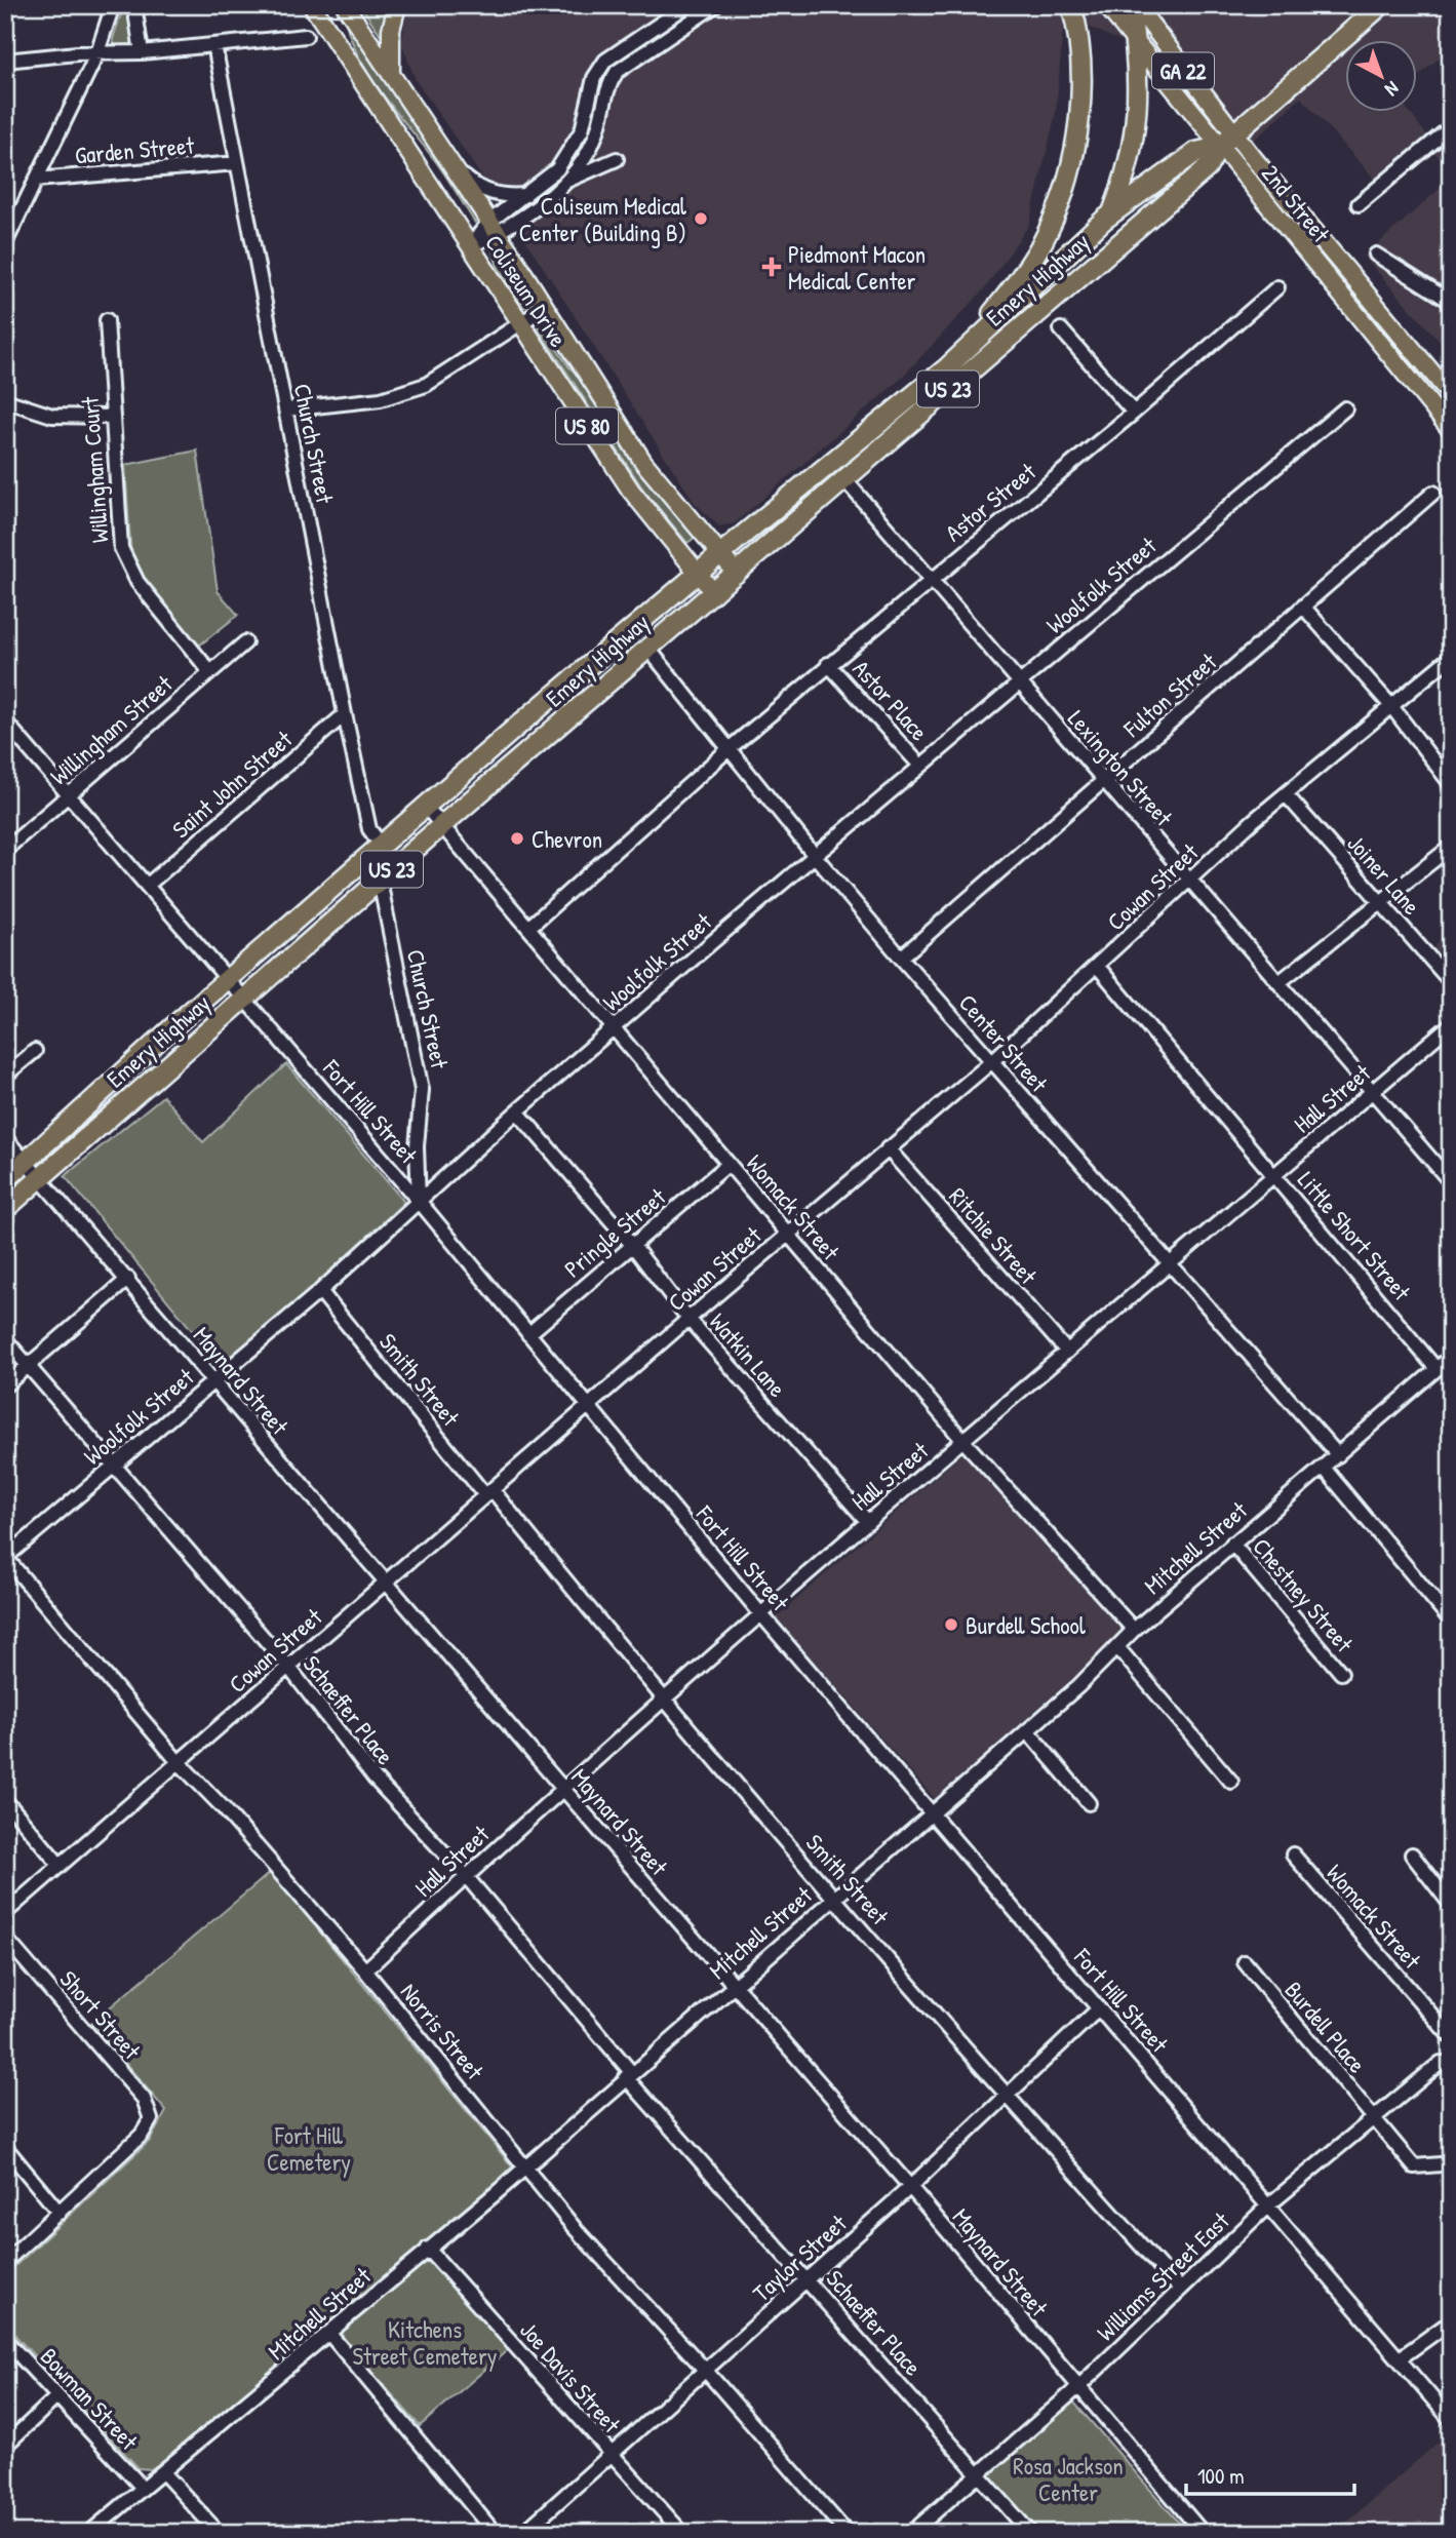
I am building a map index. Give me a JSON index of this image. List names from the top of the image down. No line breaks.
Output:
{"streets":{"highway":["Emery Highway","US 23"],"main road":["GA 22","2nd Street","Coliseum Drive","US 80"],"street":["Garden Street","Church Street","Willingham Court","Astor Street","Woolfolk Street","Fulton Street","Astor Place","Willingham Street","Lexington Street","Saint John Street","Joiner Lane","Cowan Street","Center Street","Hall Street","Fort Hill Street","Womack Street","Pringle Street","Ritchie Street","Little Short Street","Watkin Lane","Smith Street","Maynard Street","Mitchell Street","Chestney Street","Schaeffer Place","Short Street","Burdell Place","Norris Street","Taylor Street","Williams Street East","Joe Davis Street","Bowman Street"]},"crossings":[["Garden Street","Church Street"],["2nd Street","Emery Highway"],["Emery Highway","Coliseum Drive"],["Emery Highway","Church Street"],["Emery Highway","Lexington Street"],["Emery Highway","Center Street"],["Emery Highway","Fort Hill Street"],["Emery Highway","Womack Street"],["Emery Highway","Maynard Street"],["Church Street","Woolfolk Street"],["Church Street","Saint John Street"],["Church Street","Fort Hill Street"],["Willingham Court","Willingham Street"],["Astor Street","Astor Place"],["Astor Street","Lexington Street"],["Astor Street","Center Street"],["Astor Street","Womack Street"],["Woolfolk Street","Astor Place"],["Woolfolk Street","Lexington Street"],["Woolfolk Street","Center Street"],["Woolfolk Street","Fort Hill Street"],["Woolfolk Street","Womack Street"],["Woolfolk Street","Watkin Lane"],["Woolfolk Street","Smith Street"],["Woolfolk Street","Maynard Street"],["Woolfolk Street","Schaeffer Place"],["Woolfolk Street","Norris Street"],["Fulton Street","Lexington Street"],["Fulton Street","Center Street"],["Willingham Street","Fort Hill Street"],["Lexington Street","Cowan Street"],["Lexington Street","Hall Street"],["Saint John Street","Fort Hill Street"],["Joiner Lane","Cowan Street"],["Cowan Street","Center Street"],["Cowan Street","Fort Hill Street"],["Cowan Street","Womack Street"],["Cowan Street","Ritchie Street"],["Cowan Street","Little Short Street"],["Cowan Street","Watkin Lane"],["Cowan Street","Smith Street"],["Cowan Street","Maynard Street"],["Cowan Street","Schaeffer Place"],["Cowan Street","Norris Street"],["Center Street","Hall Street"],["Center Street","Mitchell Street"],["Hall Street","Fort Hill Street"],["Hall Street","Womack Street"],["Hall Street","Ritchie Street"],["Hall Street","Little Short Street"],["Hall Street","Watkin Lane"],["Hall Street","Smith Street"],["Hall Street","Maynard Street"],["Hall Street","Schaeffer Place"],["Hall Street","Norris Street"],["Fort Hill Street","Pringle Street"],["Fort Hill Street","Mitchell Street"],["Fort Hill Street","Taylor Street"],["Fort Hill Street","Williams Street East"],["Womack Street","Pringle Street"],["Womack Street","Mitchell Street"],["Pringle Street","Watkin Lane"],["Little Short Street","Mitchell Street"],["Smith Street","Mitchell Street"],["Smith Street","Taylor Street"],["Smith Street","Williams Street East"],["Maynard Street","Mitchell Street"],["Maynard Street","Taylor Street"],["Maynard Street","Williams Street East"],["Mitchell Street","Chestney Street"],["Mitchell Street","Schaeffer Place"],["Mitchell Street","Norris Street"],["Mitchell Street","Joe Davis Street"],["Mitchell Street","Bowman Street"],["Schaeffer Place","Taylor Street"],["Schaeffer Place","Williams Street East"],["Burdell Place","Williams Street East"],["Norris Street","Taylor Street"],["Taylor Street","Joe Davis Street"]],"parks":["Fort Hill Cemetery","Kitchens Street Cemetery","Rosa Jackson Center"],"places":{"other":["Coliseum Medical Center (Building B)","Chevron","Burdell School"],"health":["Piedmont Macon Medical Center"]},"scale_bar":"100 m","north":"bottom right"}
